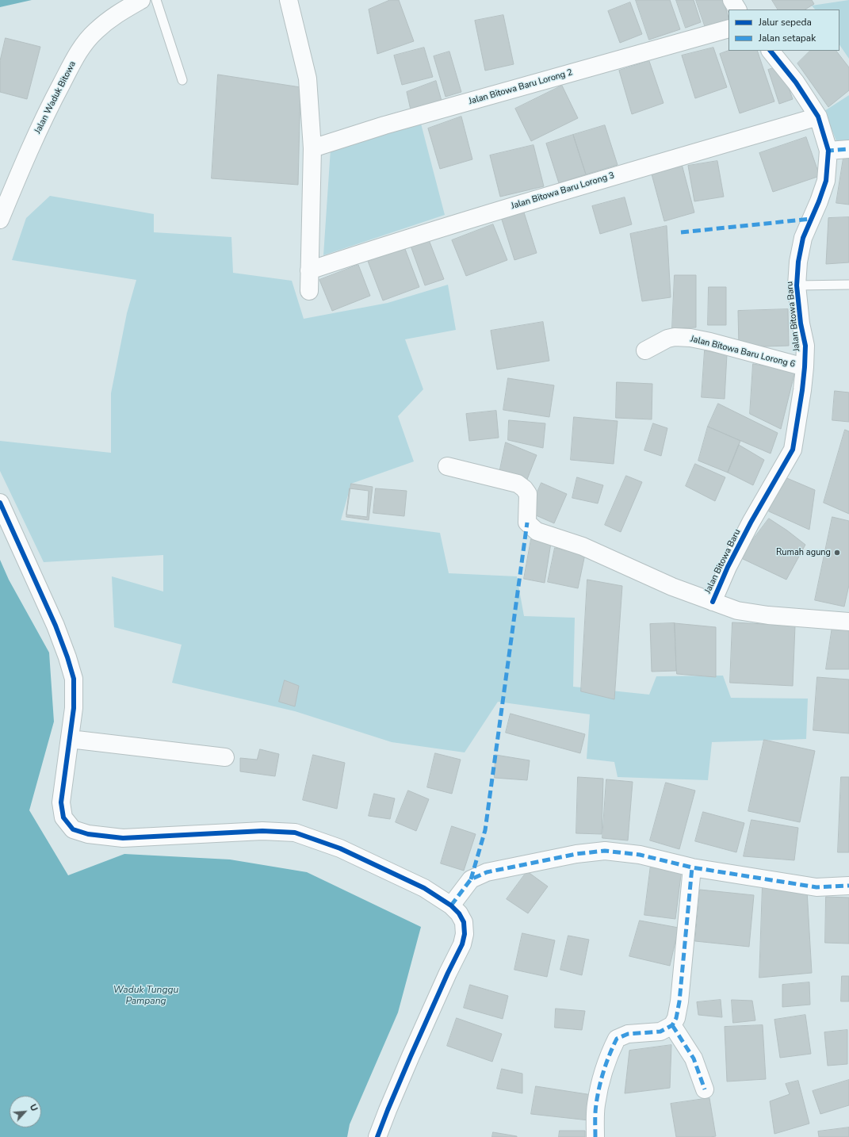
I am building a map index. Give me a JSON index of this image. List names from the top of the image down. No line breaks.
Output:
{"streets":{"street":["Jalan Bitowa Baru Lorong 2","Jalan Waduk Bitowa","Jalan Bitowa Baru Lorong 3","Jalan Bitowa Baru","Jalan Bitowa Baru Lorong 6"]},"crossings":[["Jalan Bitowa Baru Lorong 3","Jalan Bitowa Baru"],["Jalan Bitowa Baru","Jalan Bitowa Baru Lorong 6"]],"water":["Waduk Tunggu Pampang"],"places":["Rumah agung"],"legend":["Jalur sepeda","Jalan setapak"],"north":"top right"}
